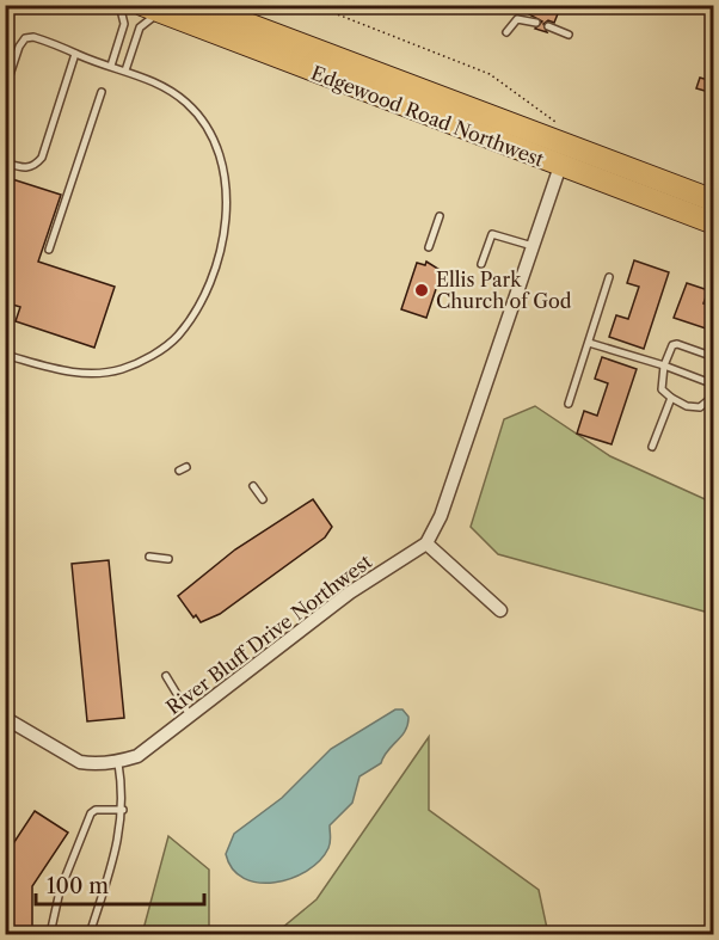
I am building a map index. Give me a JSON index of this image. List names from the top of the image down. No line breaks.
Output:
{"streets":{"main road":["Edgewood Road Northwest"],"street":["River Bluff Drive Northwest"]},"places":["Ellis Park Church of God"],"scale_bar":"100 m"}
